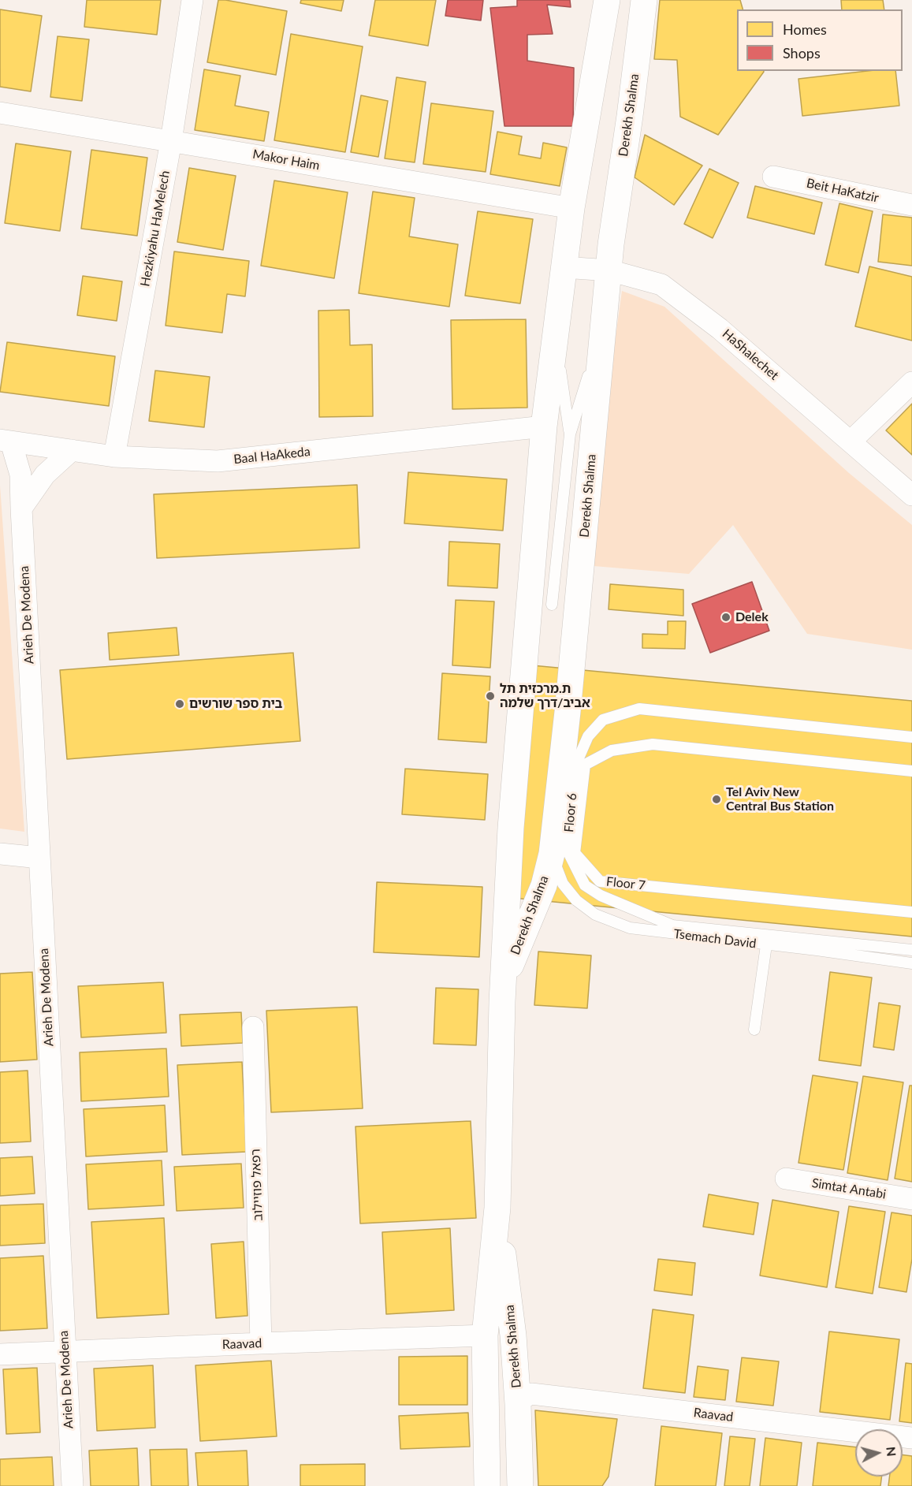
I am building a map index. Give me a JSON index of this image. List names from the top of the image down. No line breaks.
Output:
{"streets":{"street":["Derekh Shalma","Makor Haim","Beit HaKatzir","Hezkiyahu HaMelech","HaShalechet","Baal HaAkeda","Arieh De Modena","רפאל פוזיילוב","Simtat Antabi","Raavad"],"lane":["Floor 6","Floor 7","Tsemach David"]},"crossings":[["Derekh Shalma","Makor Haim"],["Derekh Shalma","HaShalechet"],["Derekh Shalma","Baal HaAkeda"],["Derekh Shalma","Tsemach David"],["Derekh Shalma","Raavad"],["Makor Haim","Hezkiyahu HaMelech"],["Hezkiyahu HaMelech","Baal HaAkeda"],["Baal HaAkeda","Arieh De Modena"],["Arieh De Modena","Raavad"],["רפאל פוזיילוב","Raavad"]],"places":["Delek","ת.מרכזית תל אביב/דרך שלמה","בית ספר שורשים","Tel Aviv New Central Bus Station"],"legend":["Homes","Shops"],"north":"right"}
